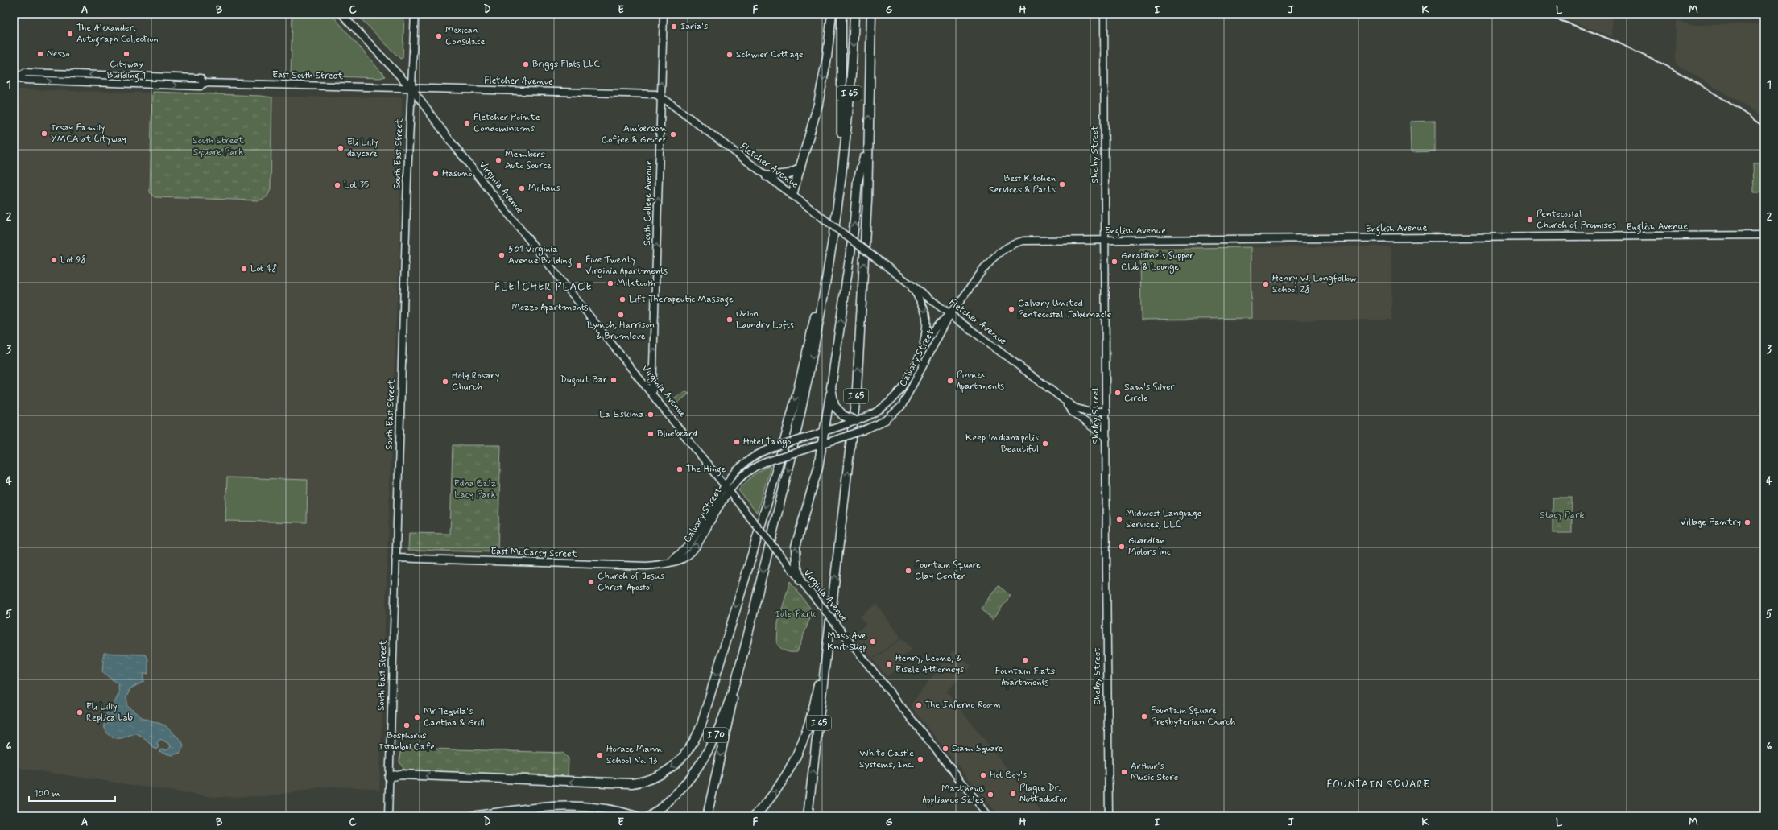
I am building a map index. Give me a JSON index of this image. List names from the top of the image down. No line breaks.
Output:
{"streets":{"highway":["I 65","I 70"],"main road":["East South Street","Fletcher Avenue","South East Street","Shelby Street","Virginia Avenue","South College Avenue","English Avenue","Calvary Street","East McCarty Street"]},"crossings":[["East South Street","Fletcher Avenue"],["East South Street","South East Street"],["East South Street","Virginia Avenue"],["Fletcher Avenue","South East Street"],["Fletcher Avenue","Shelby Street"],["Fletcher Avenue","Virginia Avenue"],["Fletcher Avenue","South College Avenue"],["Fletcher Avenue","Calvary Street"],["I 65","I 70"],["South East Street","Virginia Avenue"],["South East Street","East McCarty Street"],["Shelby Street","English Avenue"],["Virginia Avenue","South College Avenue"],["Virginia Avenue","Calvary Street"],["English Avenue","Calvary Street"],["Calvary Street","East McCarty Street"]],"one_way":["South College Avenue"],"districts":["FLETCHER PLACE","FOUNTAIN SQUARE"],"parks":["South Street Square Park","Edna Balz Lacy Park","Stacy Park","Idle Park"],"places":["Iaria's","The Alexander, Autograph Collection","Mexican Consulate","Nesso","Cityway Building 1","Schwier Cottage","Briggs Flats LLC","Fletcher Pointe Condominiums","Irsay Family YMCA at Cityway","Amberson Coffee & Grocer","Eli Lilly daycare","Members Auto Source","Hasuno","Best Kitchen Services & Parts","Lot 35","Milhaus","Pentecostal Church of Promises","501 Virginia Avenue Building","Lot 98","Geraldine's Supper Club & Lounge","Five Twenty Virginia Apartments","Lot 48","Milktooth","Henry W. Longfellow School 28","Mozzo Apartments","Lift Therapeutic Massage","Calvary United Pentecostal Tabernacle","Lynch, Harrison & Brumleve","Union Laundry Lofts","Dugout Bar","Pinnex Apartments","Holy Rosary Church","Sam's Silver Circle","La Eskina","Bluebeard","Hotel Tango","Keep Indianapolis Beautiful","The Hinge","Midwest Language Services, LLC","Village Pantry","Guardian Motors Inc","Fountain Square Clay Center","Church of Jesus Christ-Apostol","Mass Ave Knit Shop","Fountain Flats Apartments","Henry, Leone, & Eisele Attorneys","The Inferno Room","Eli Lilly Replica Lab","Fountain Square Presbyterian Church","Mr Tequila's Cantina & Grill","Bosphorus Istanbul Cafe","Siam Square","Horace Mann School No. 13","White Castle Systems, Inc.","Arthur's Music Store","Hot Boy's","Plague Dr. Nottadoctor","Matthews Appliance Sales"],"scale_bar":"100 m","grid":{"columns":["A","B","C","D","E","F","G","H","I","J","K","L","M"],"rows":["1","2","3","4","5","6"]}}
